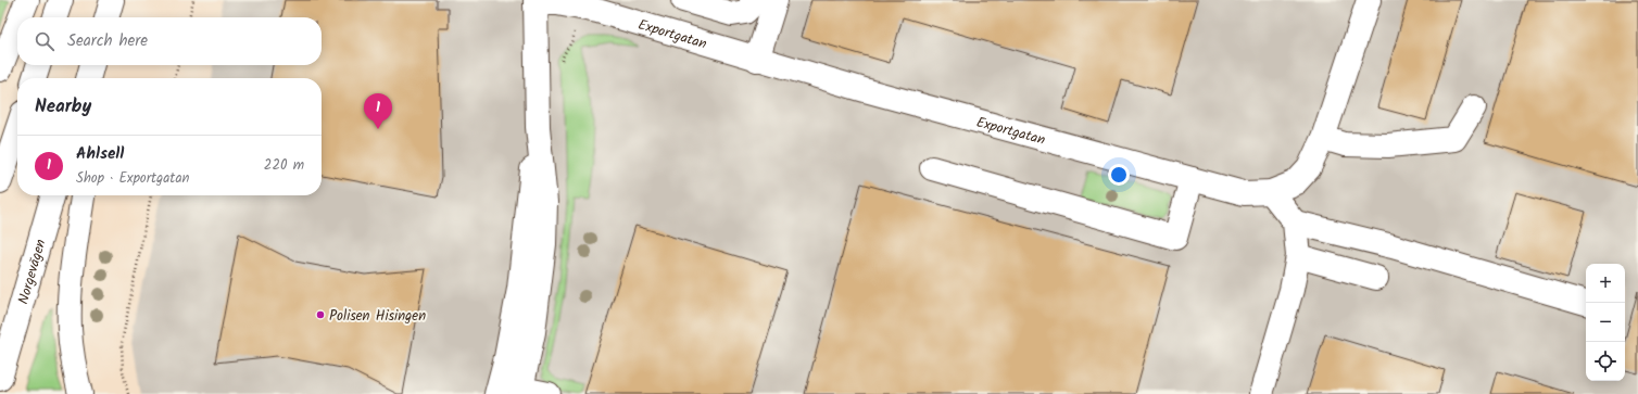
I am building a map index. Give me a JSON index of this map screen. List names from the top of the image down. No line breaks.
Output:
{"streets":{"main road":["Exportgatan","Norgevägen"]},"places":["Polisen Hisingen"],"page":{"search":"Search here","heading":"Nearby","pins":"1","list":[{"mark":"1","name":"Ahlsell","note":"Shop · Exportgatan","value":"220 m"}],"map_buttons":["+","−"]}}
